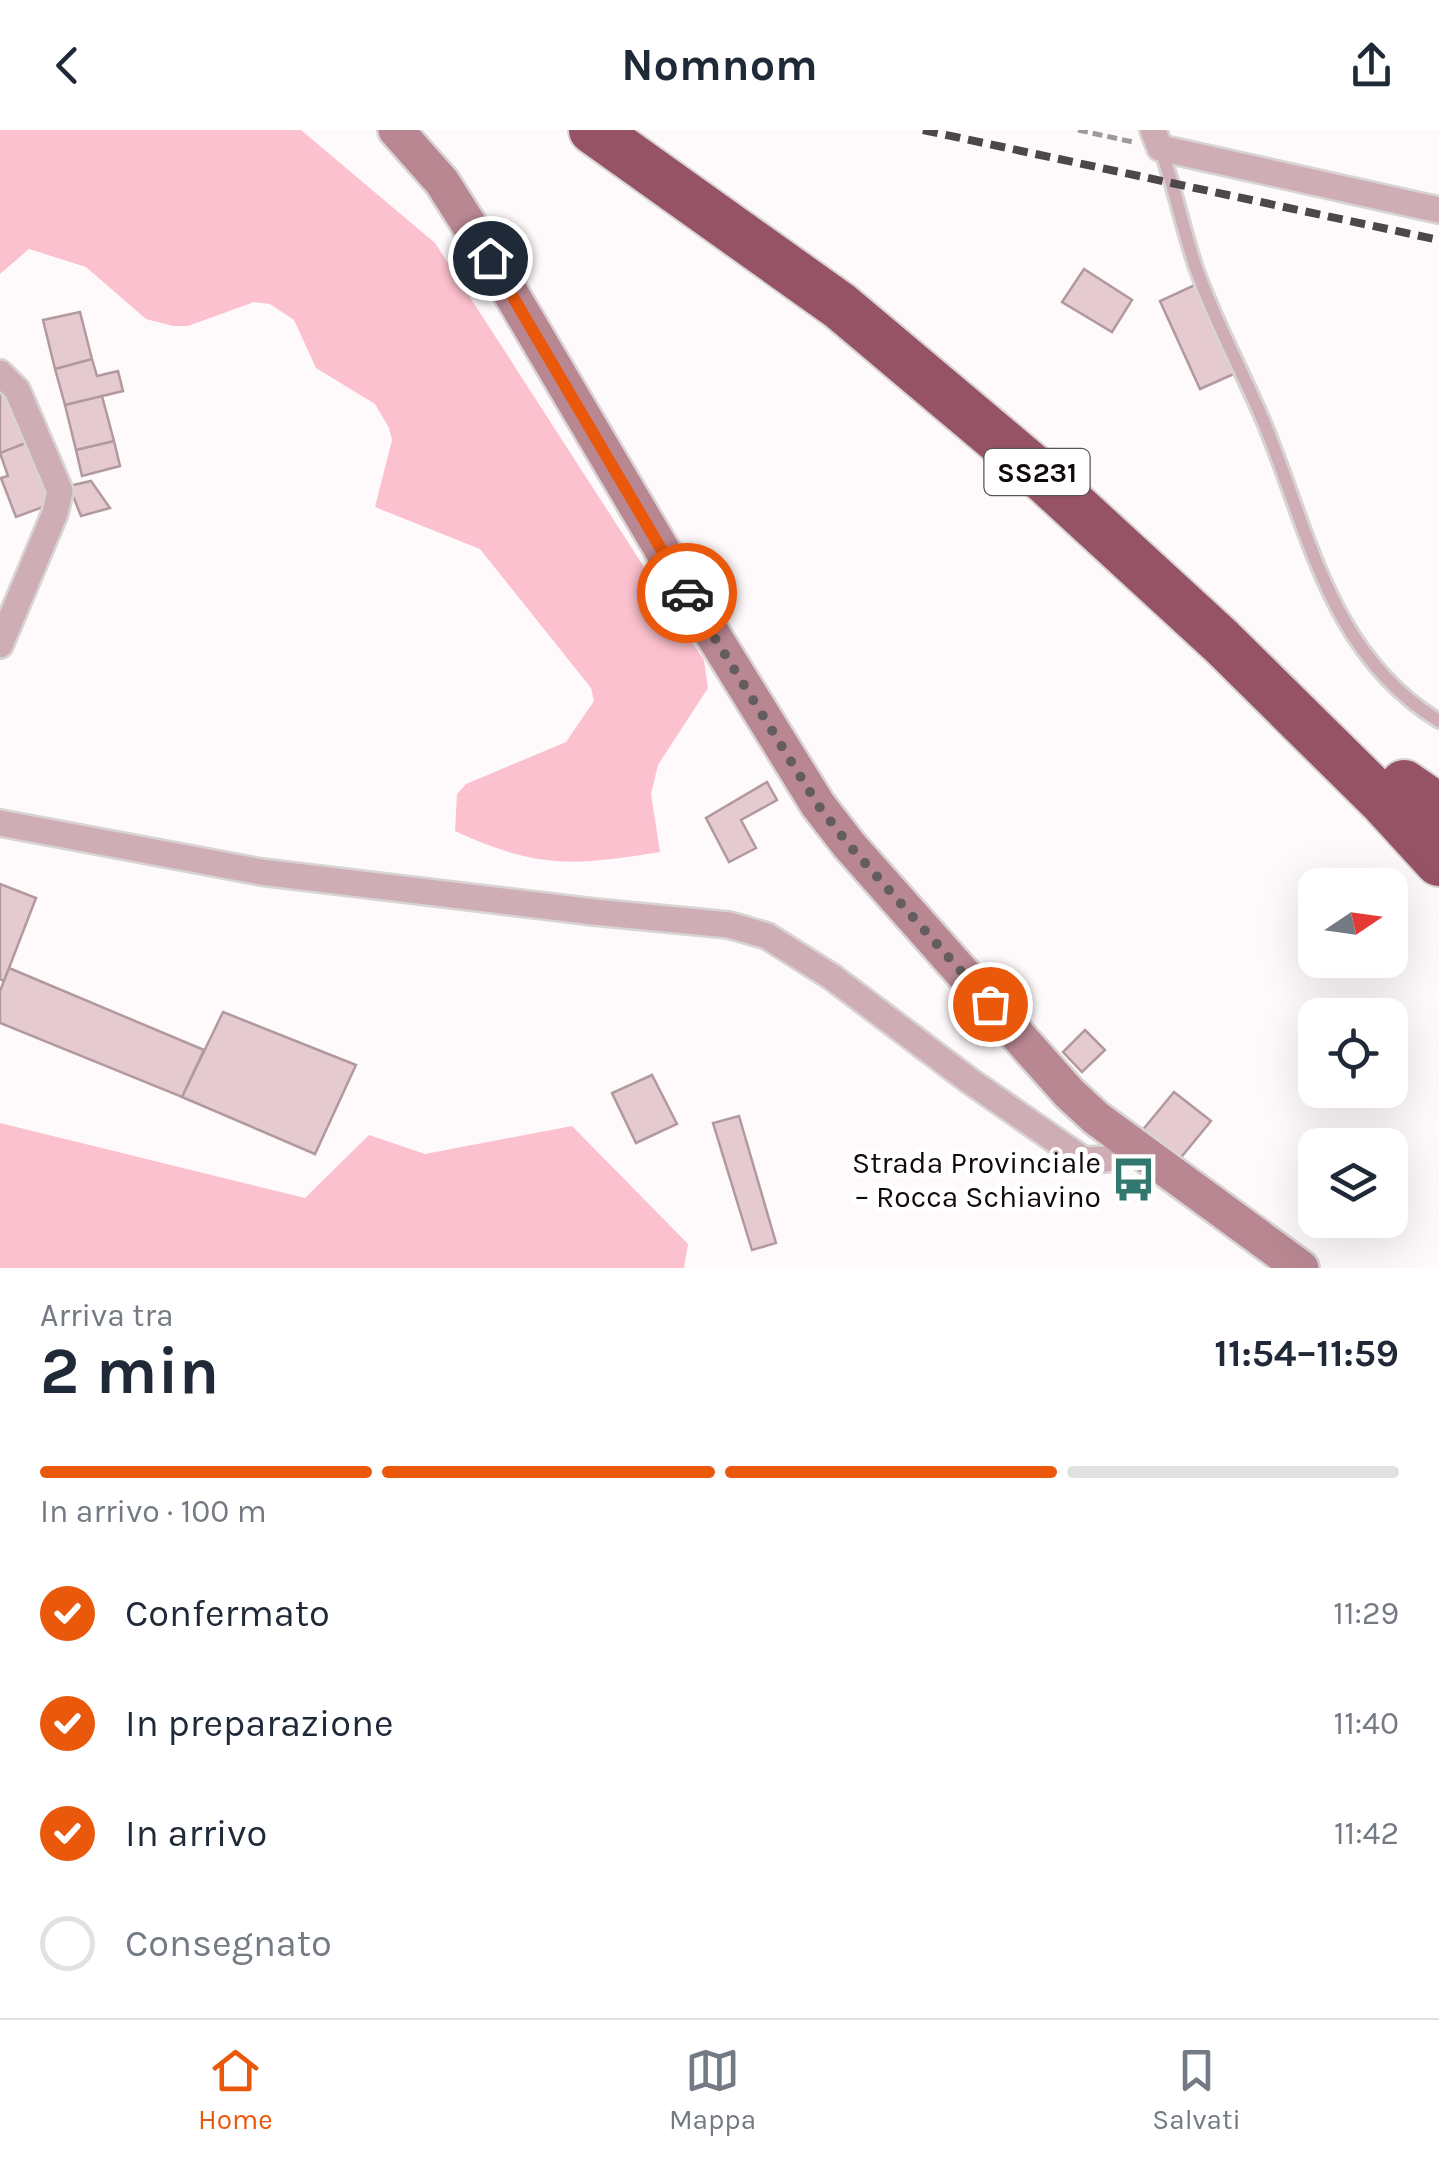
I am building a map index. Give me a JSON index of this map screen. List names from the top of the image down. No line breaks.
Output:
{"streets":{"highway":["SS231"]},"places":{"bus stop":["Strada Provinciale – Rocca Schiavino"]},"north":"right","page":{"header":"Nomnom","heading":["2 min","Arriva tra","11:54–11:59"],"bar":"In arrivo · 100 m","list":[["Confermato","11:29"],["In preparazione","11:40"],["In arrivo","11:42"],"Consegnato"],"tabs":["Home","Mappa","Salvati"]}}
